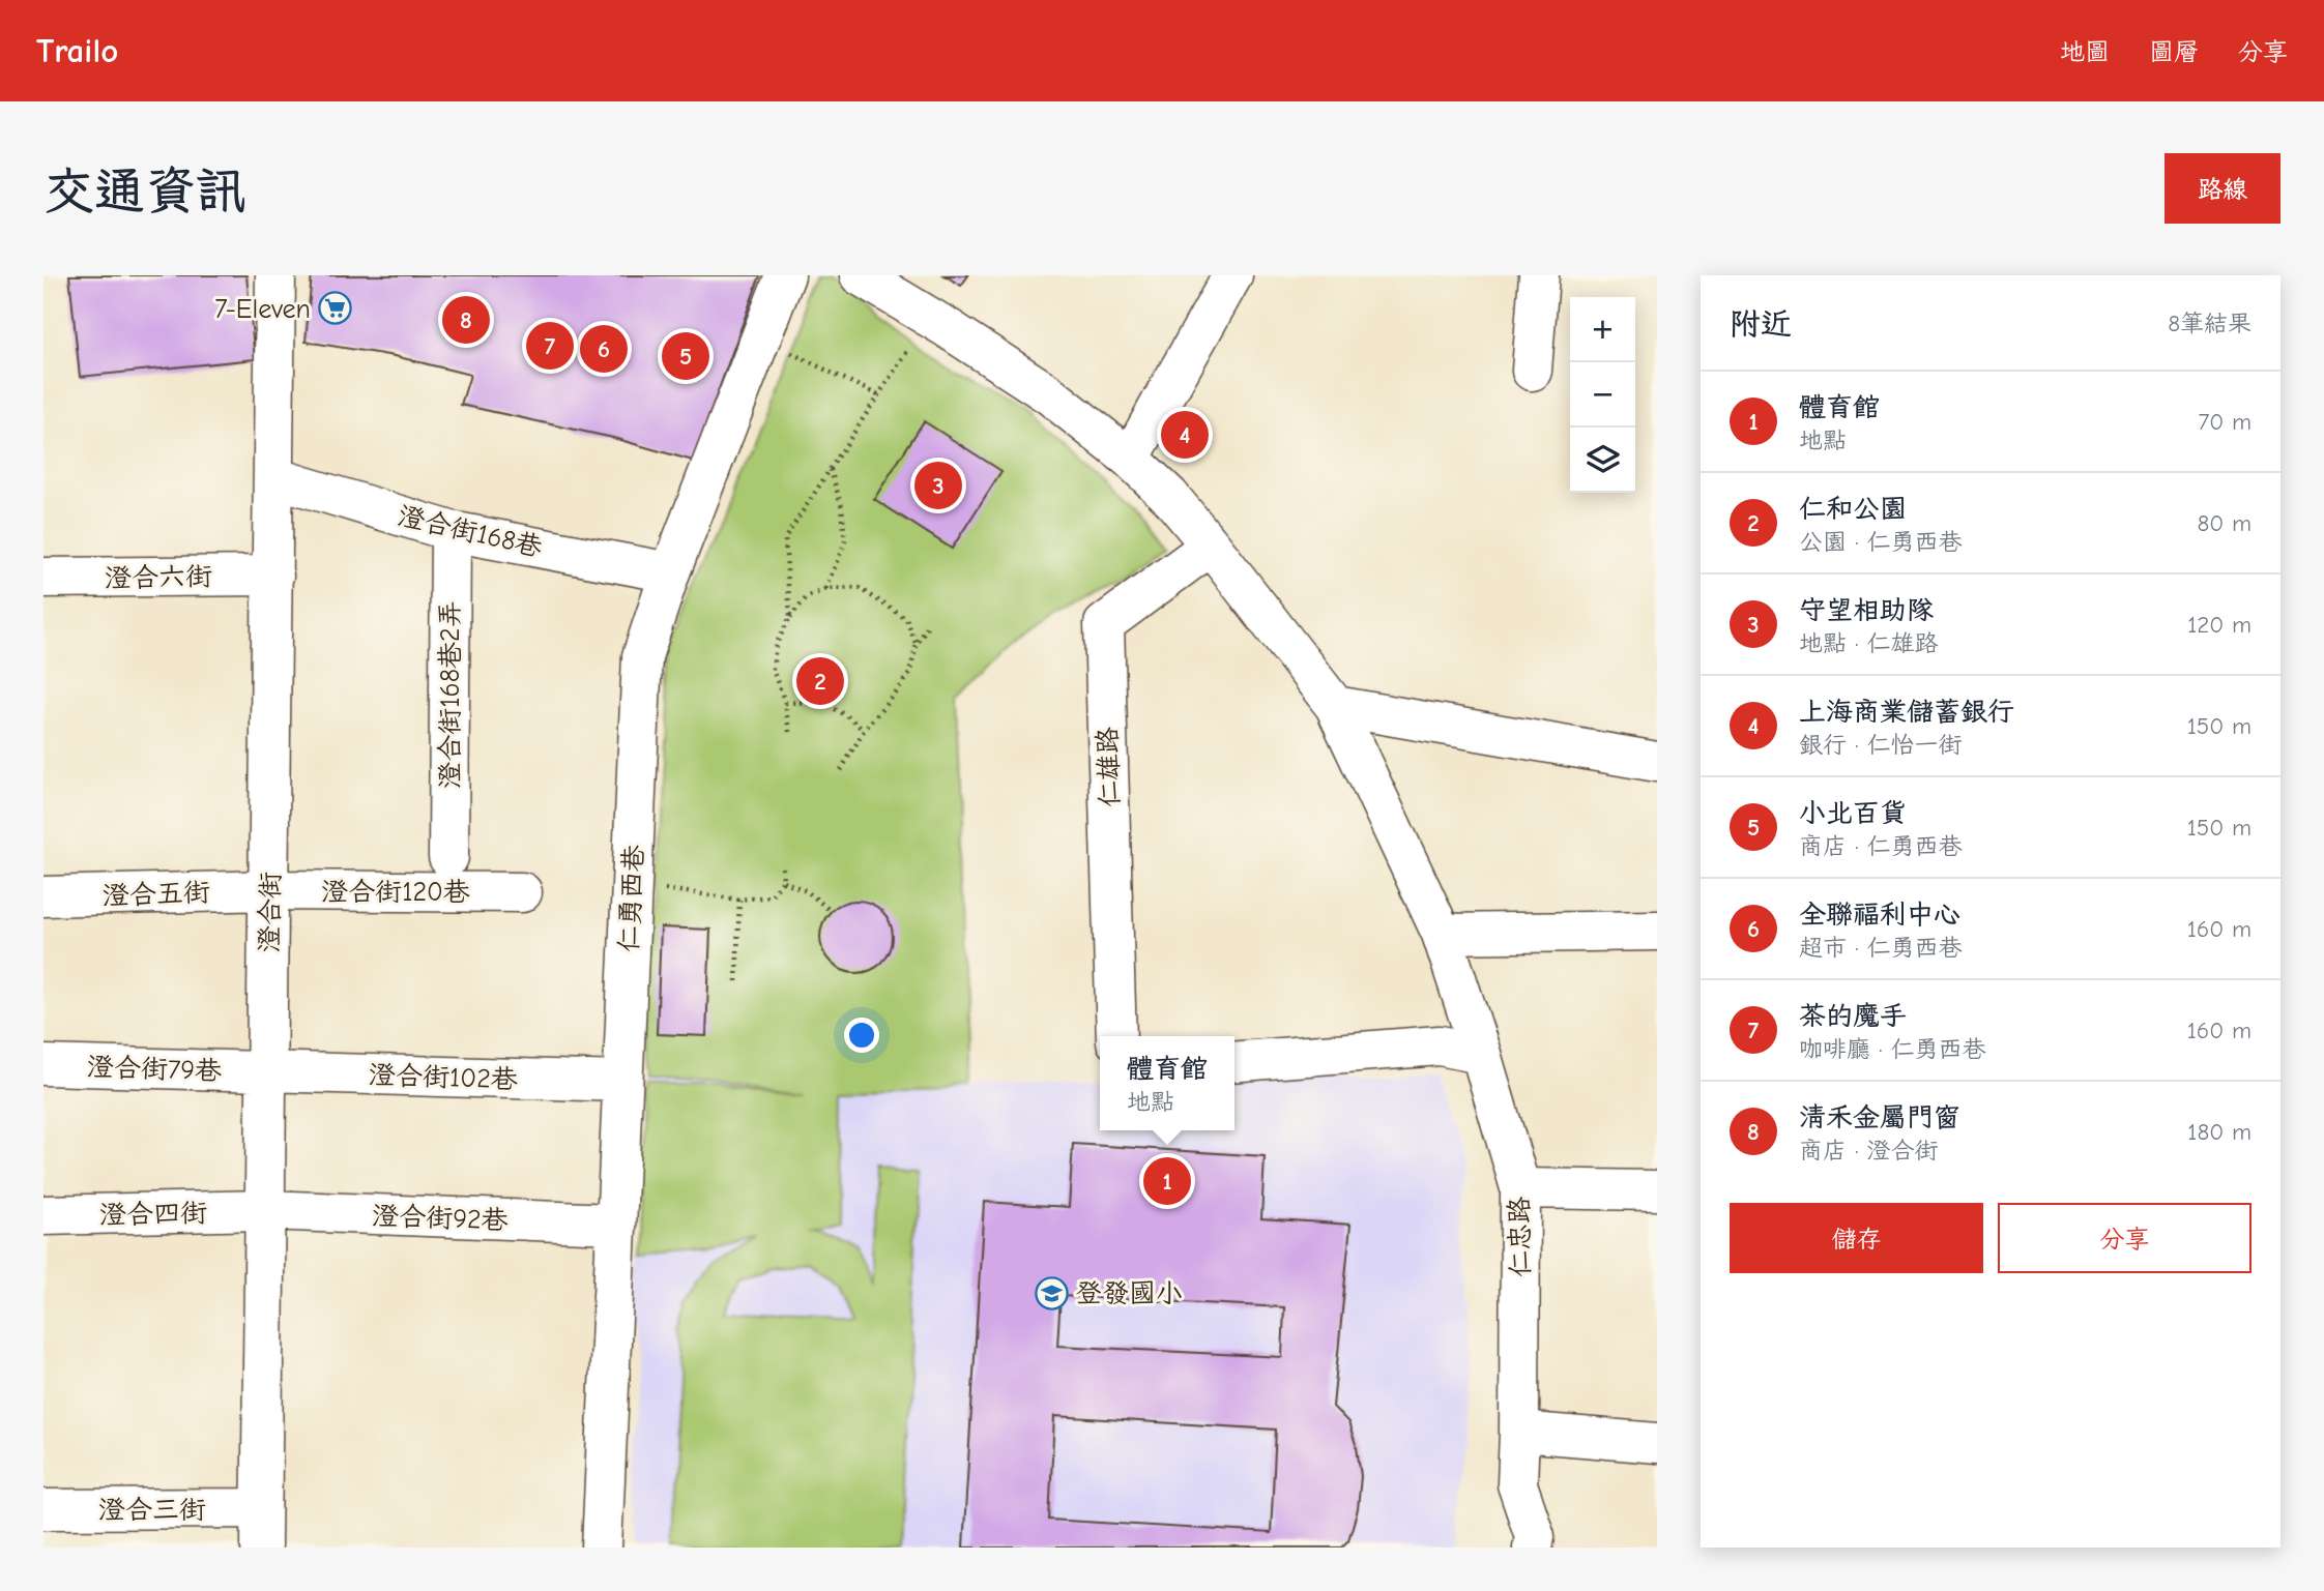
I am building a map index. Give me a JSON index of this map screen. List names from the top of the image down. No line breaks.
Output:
{"streets":{"street":["澄合街168巷","澄合六街","澄合街168巷2弄","仁雄路","澄合街120巷","澄合五街","仁勇西巷","澄合街","澄合街79巷","澄合街102巷","澄合四街","澄合街92巷","仁忠路","澄合三街"]},"crossings":[["澄合街168巷","澄合街168巷2弄"],["澄合街168巷","仁勇西巷"],["澄合街168巷","澄合街"],["澄合六街","澄合街"],["澄合街120巷","澄合五街"],["澄合街120巷","澄合街"],["澄合五街","澄合街"],["仁勇西巷","澄合街102巷"],["仁勇西巷","澄合街92巷"],["澄合街","澄合街79巷"],["澄合街","澄合街102巷"],["澄合街","澄合四街"],["澄合街","澄合街92巷"],["澄合街","澄合三街"],["澄合街79巷","澄合街102巷"],["澄合四街","澄合街92巷"]],"places":{"supermarket":["7-Eleven"],"school or university":["登發國小"]},"page":{"header":"Trailo","nav":["地圖","圖層","分享"],"buttons":["路線",["儲存","分享"]],"title":"交通資訊","heading":["附近","8筆結果"],"pins":["8","7","6","5","4","3","2","1"],"map_buttons":["+","−"],"list":[{"mark":"1","name":"體育館","note":"地點","value":"70 m"},{"mark":"2","name":"仁和公園","note":"公園 · 仁勇西巷","value":"80 m"},{"mark":"3","name":"守望相助隊","note":"地點 · 仁雄路","value":"120 m"},{"mark":"4","name":"上海商業儲蓄銀行","note":"銀行 · 仁怡一街","value":"150 m"},{"mark":"5","name":"小北百貨","note":"商店 · 仁勇西巷","value":"150 m"},{"mark":"6","name":"全聯福利中心","note":"超市 · 仁勇西巷","value":"160 m"},{"mark":"7","name":"茶的魔手","note":"咖啡廳 · 仁勇西巷","value":"160 m"},{"mark":"8","name":"清禾金屬門窗","note":"商店 · 澄合街","value":"180 m"}],"popup":["體育館","地點"]}}
